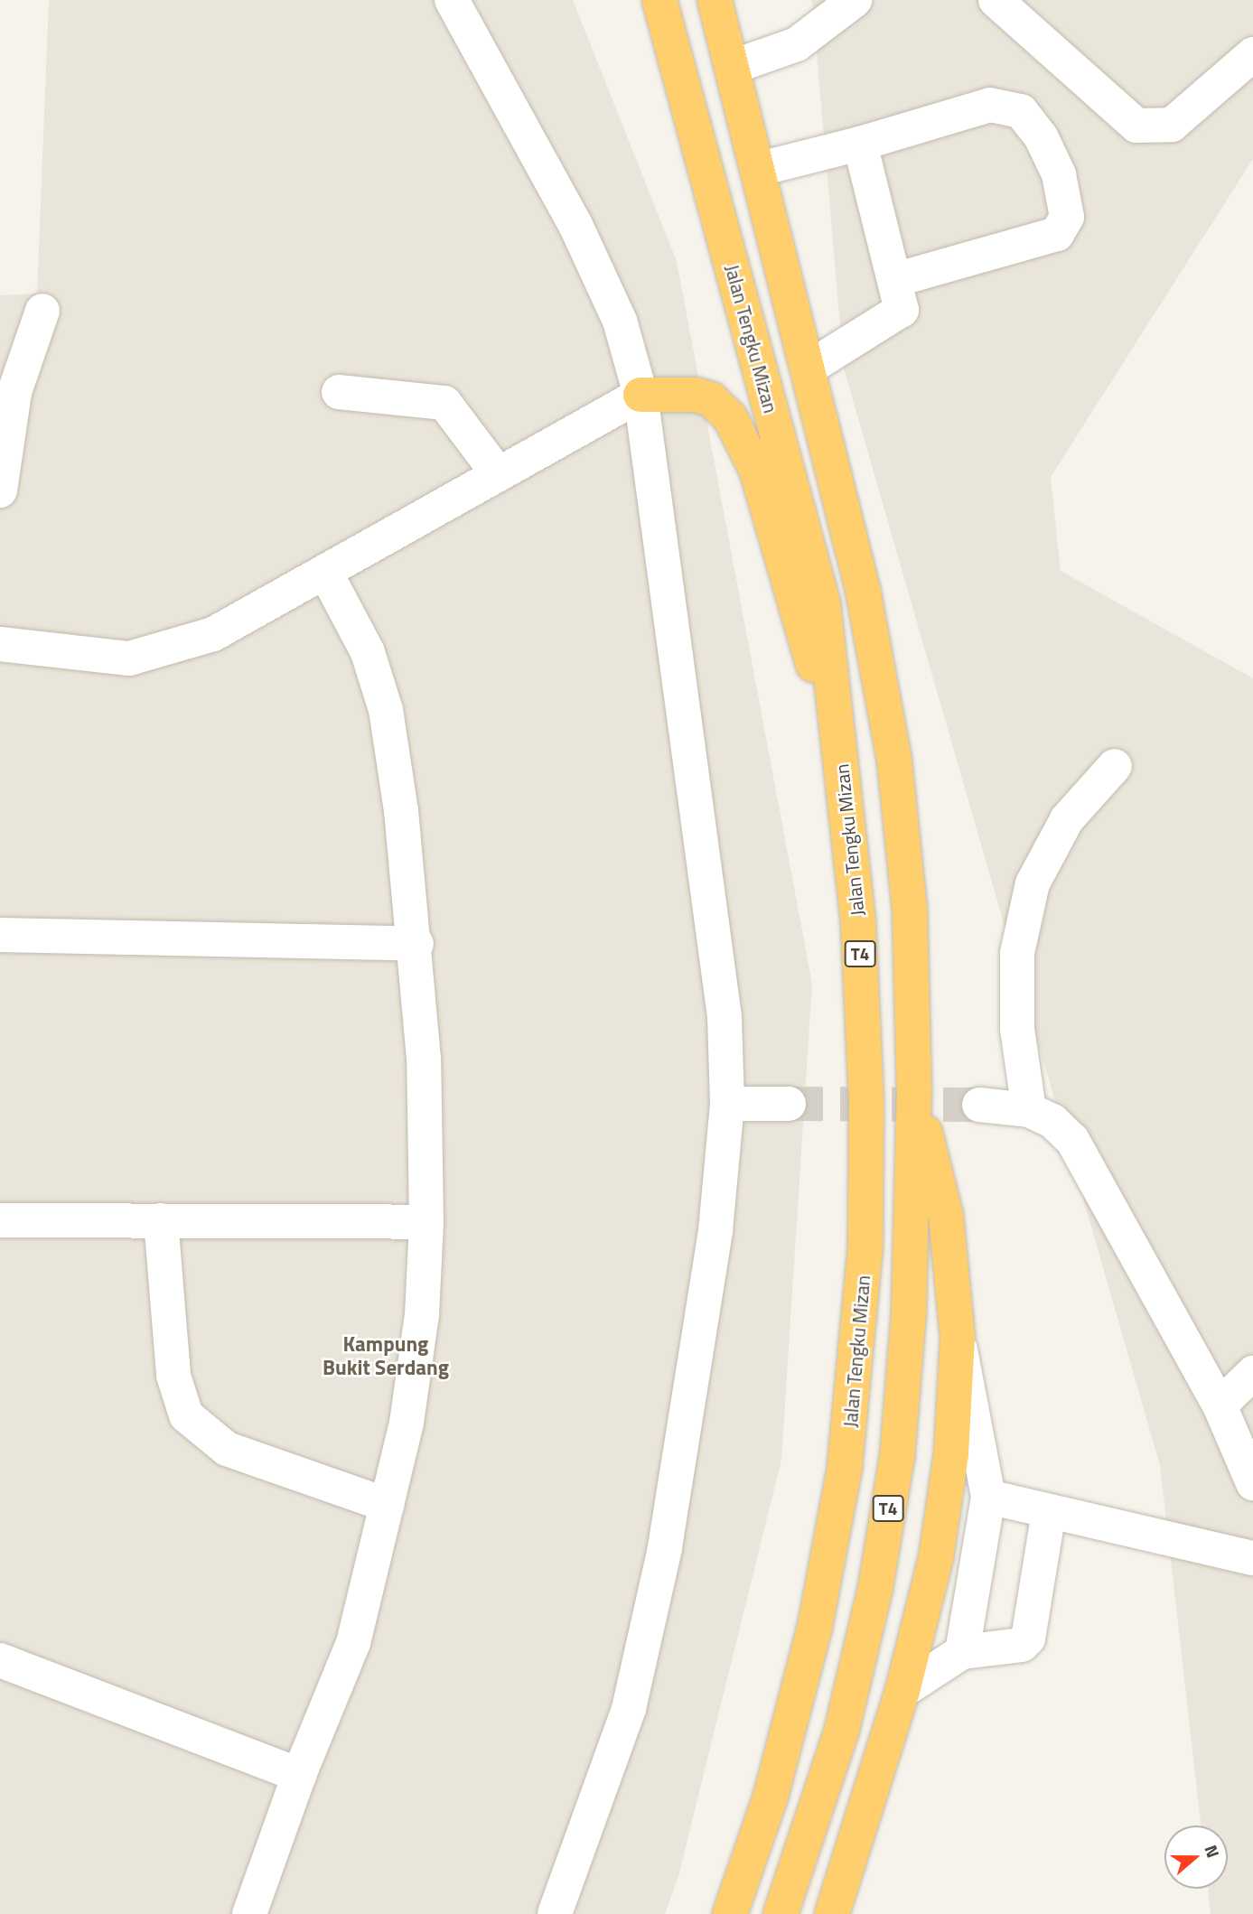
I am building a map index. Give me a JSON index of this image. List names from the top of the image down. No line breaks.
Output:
{"streets":{"highway":["Jalan Tengku Mizan","T4"]},"districts":["Kampung Bukit Serdang"],"north":"right"}
